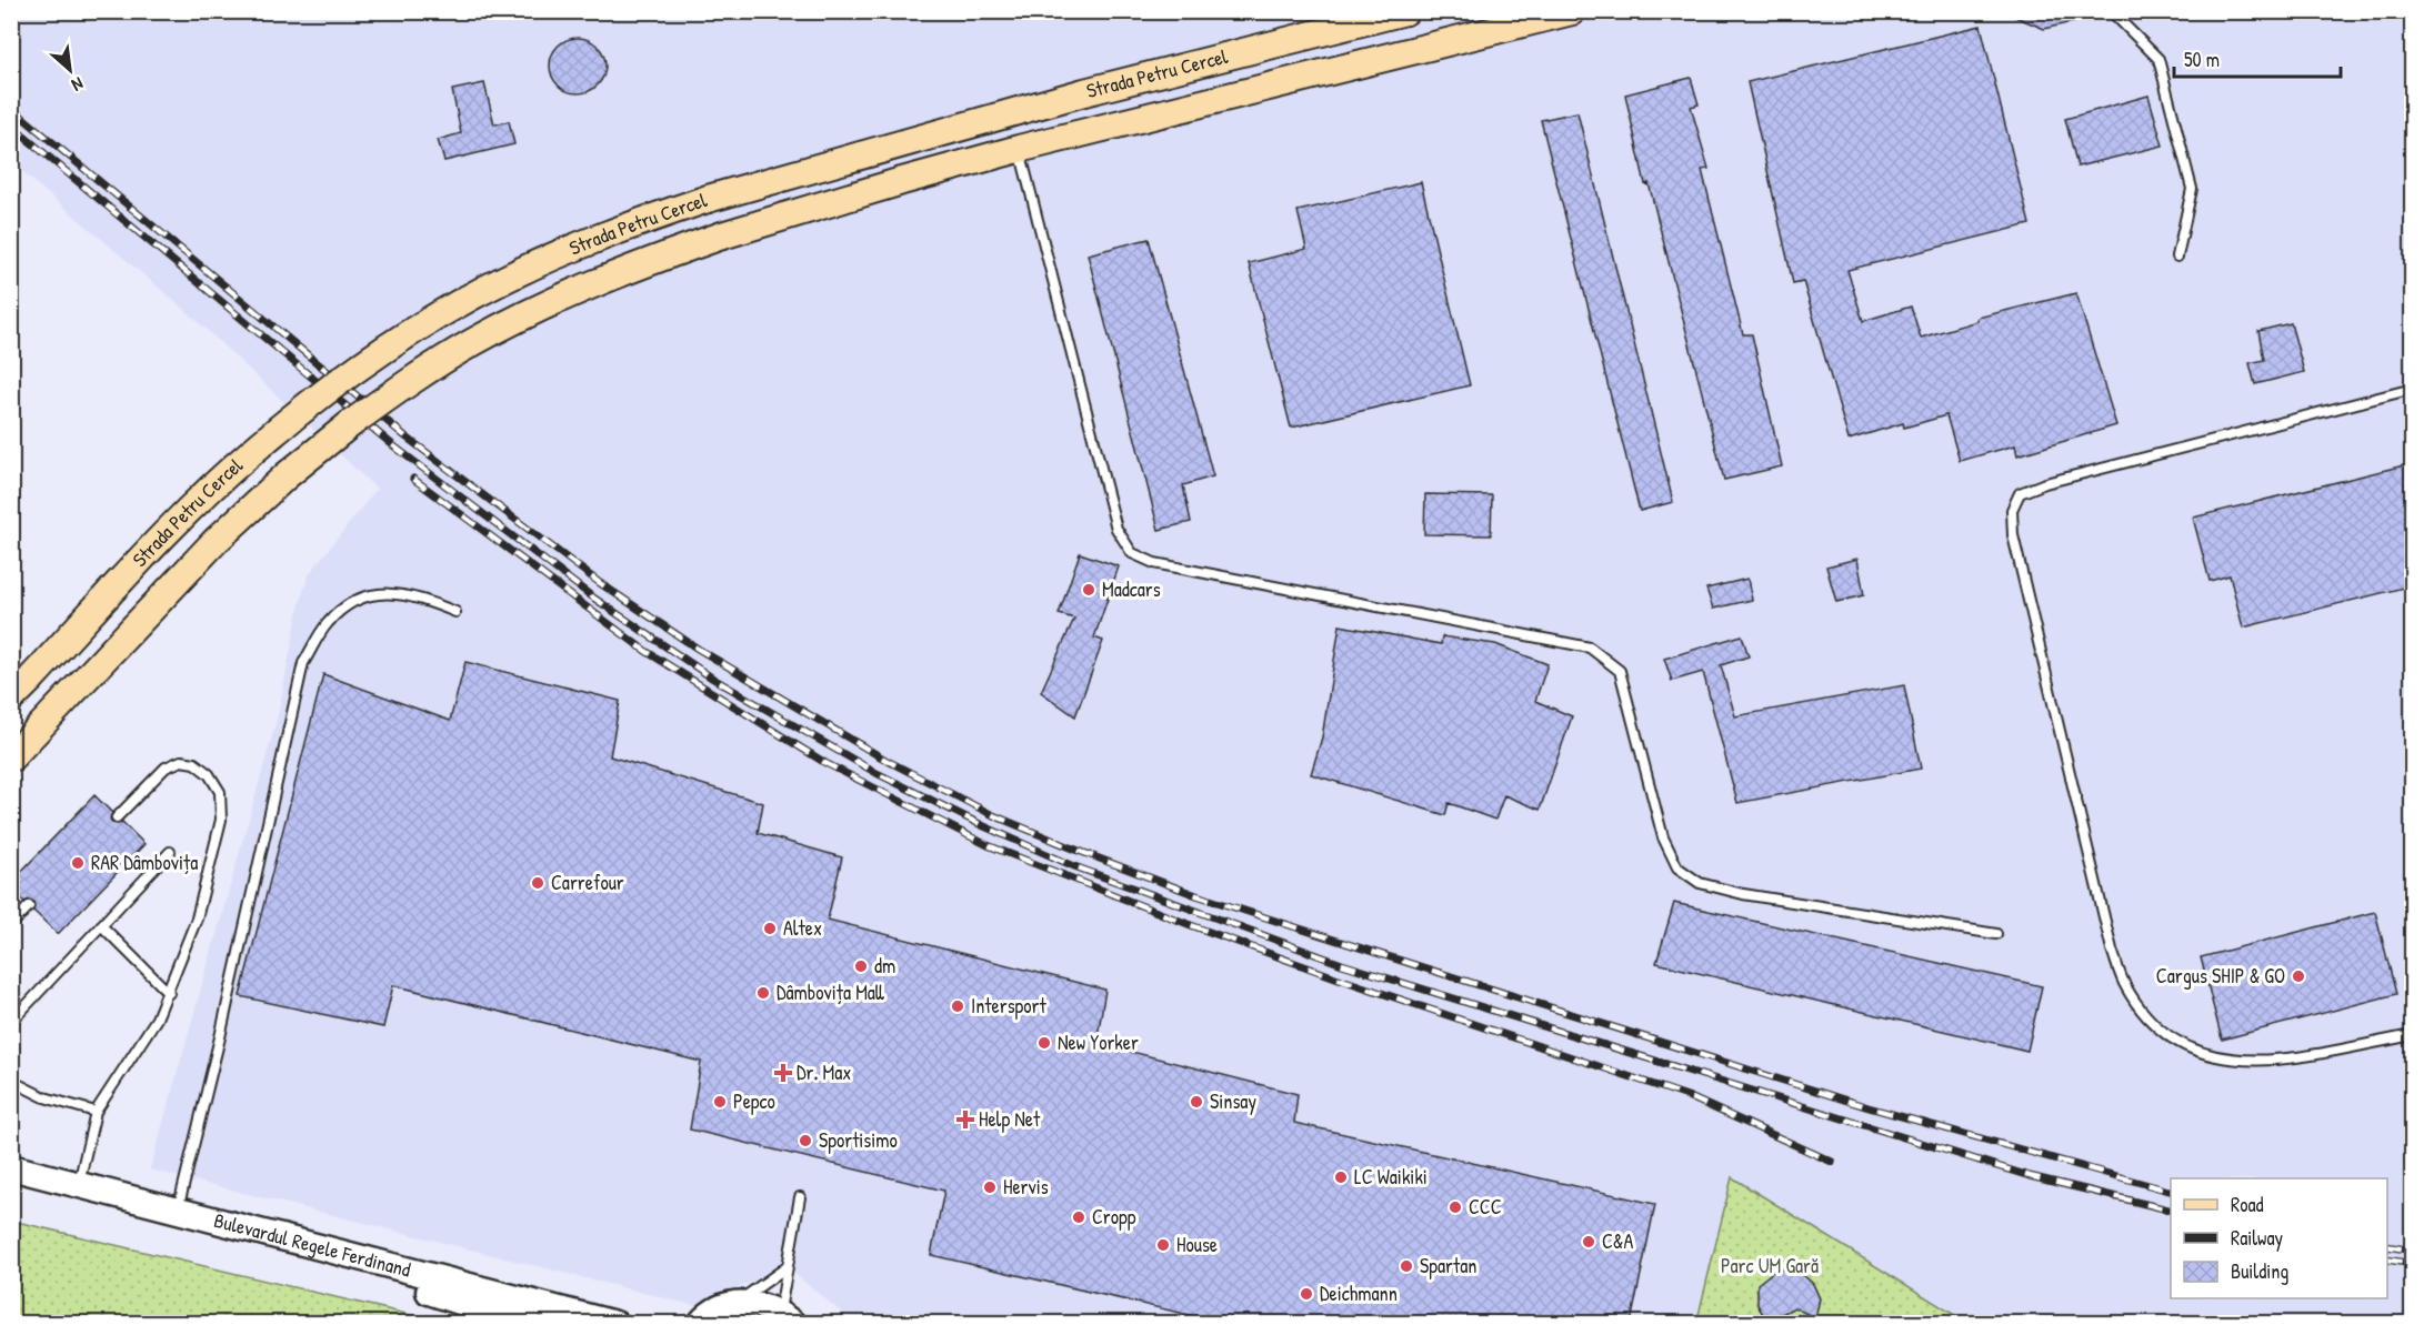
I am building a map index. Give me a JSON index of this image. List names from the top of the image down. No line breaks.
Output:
{"streets":{"main road":["Strada Petru Cercel","Bulevardul Regele Ferdinand"]},"parks":["Parc UM Gară"],"places":{"other":["Madcars","RAR Dâmbovița","Carrefour","Altex","dm","Cargus SHIP & GO","Dâmbovița Mall","Intersport","New Yorker","Pepco","Sinsay","Sportisimo","LC Waikiki","Hervis","CCC","Cropp","C&A","House","Spartan","Deichmann"],"health":["Dr. Max","Help Net"]},"legend":["Road","Railway","Building"],"scale_bar":"50 m","north":"bottom right"}
